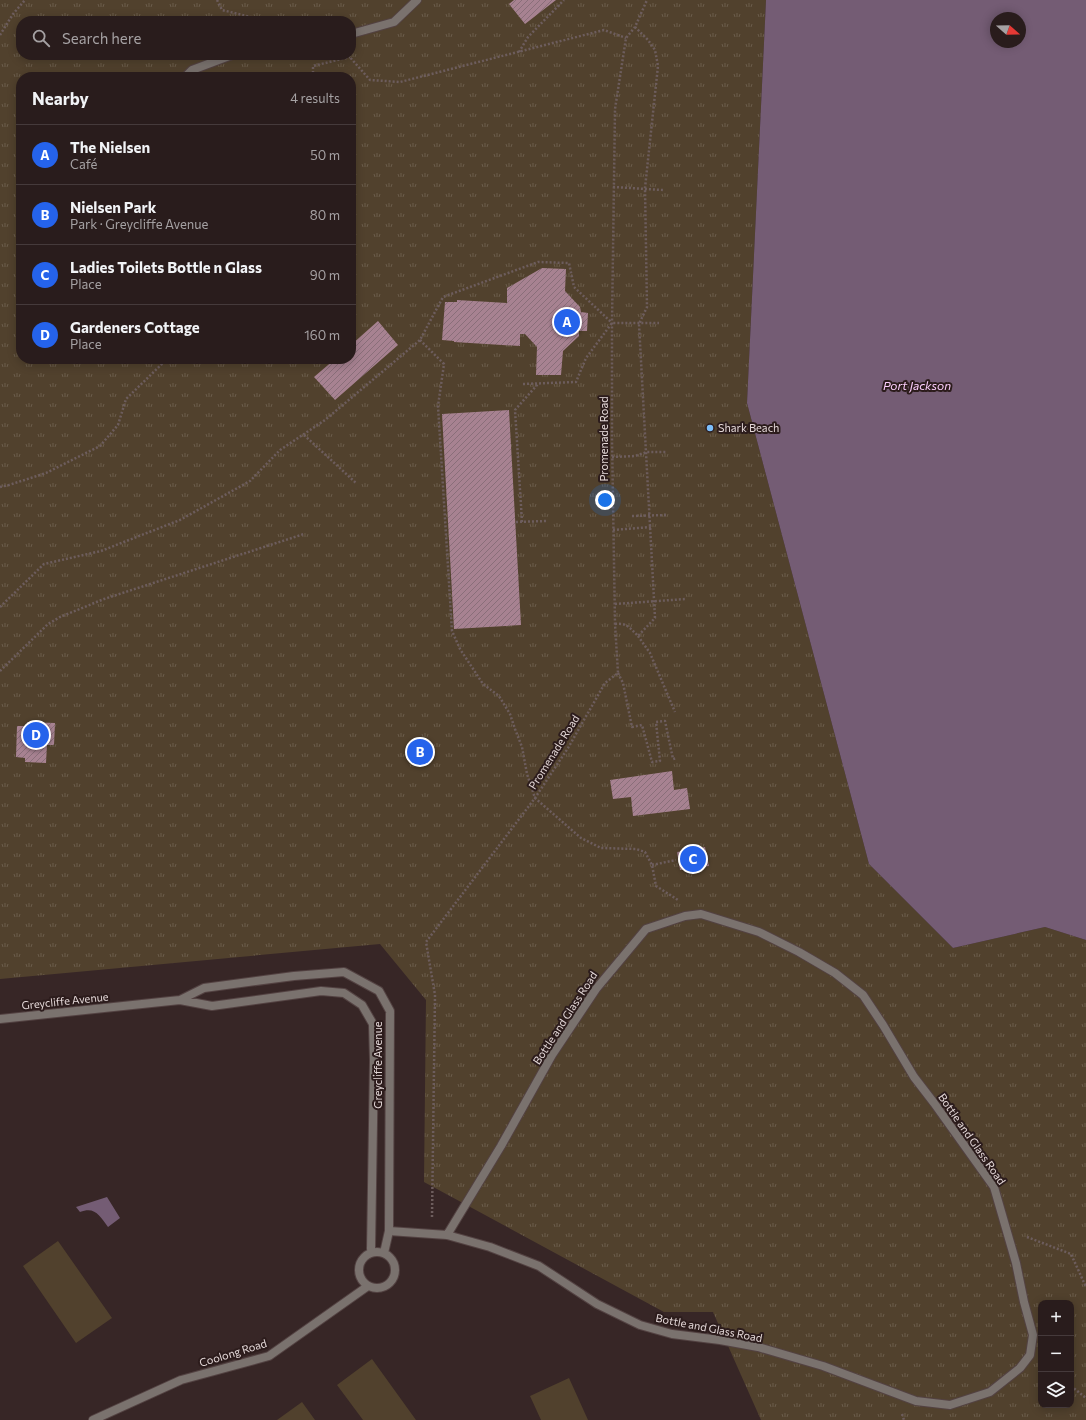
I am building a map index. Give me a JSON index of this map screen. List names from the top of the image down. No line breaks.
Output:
{"streets":{"street":["Greycliffe Avenue","Bottle and Glass Road","Coolong Road"],"path":["Promenade Road"]},"crossings":[["Promenade Road","Bottle and Glass Road"],["Greycliffe Avenue","Bottle and Glass Road"],["Greycliffe Avenue","Coolong Road"]],"water":["Port Jackson"],"places":["Shark Beach"],"north":"right","page":{"search":"Search here","heading":["Nearby","4 results"],"list":[{"mark":"A","name":"The Nielsen","note":"Café","value":"50 m"},{"mark":"B","name":"Nielsen Park","note":"Park · Greycliffe Avenue","value":"80 m"},{"mark":"C","name":"Ladies Toilets Bottle n Glass","note":"Place","value":"90 m"},{"mark":"D","name":"Gardeners Cottage","note":"Place","value":"160 m"}],"pins":["A","D","B","C"],"map_buttons":["+","−"]}}
